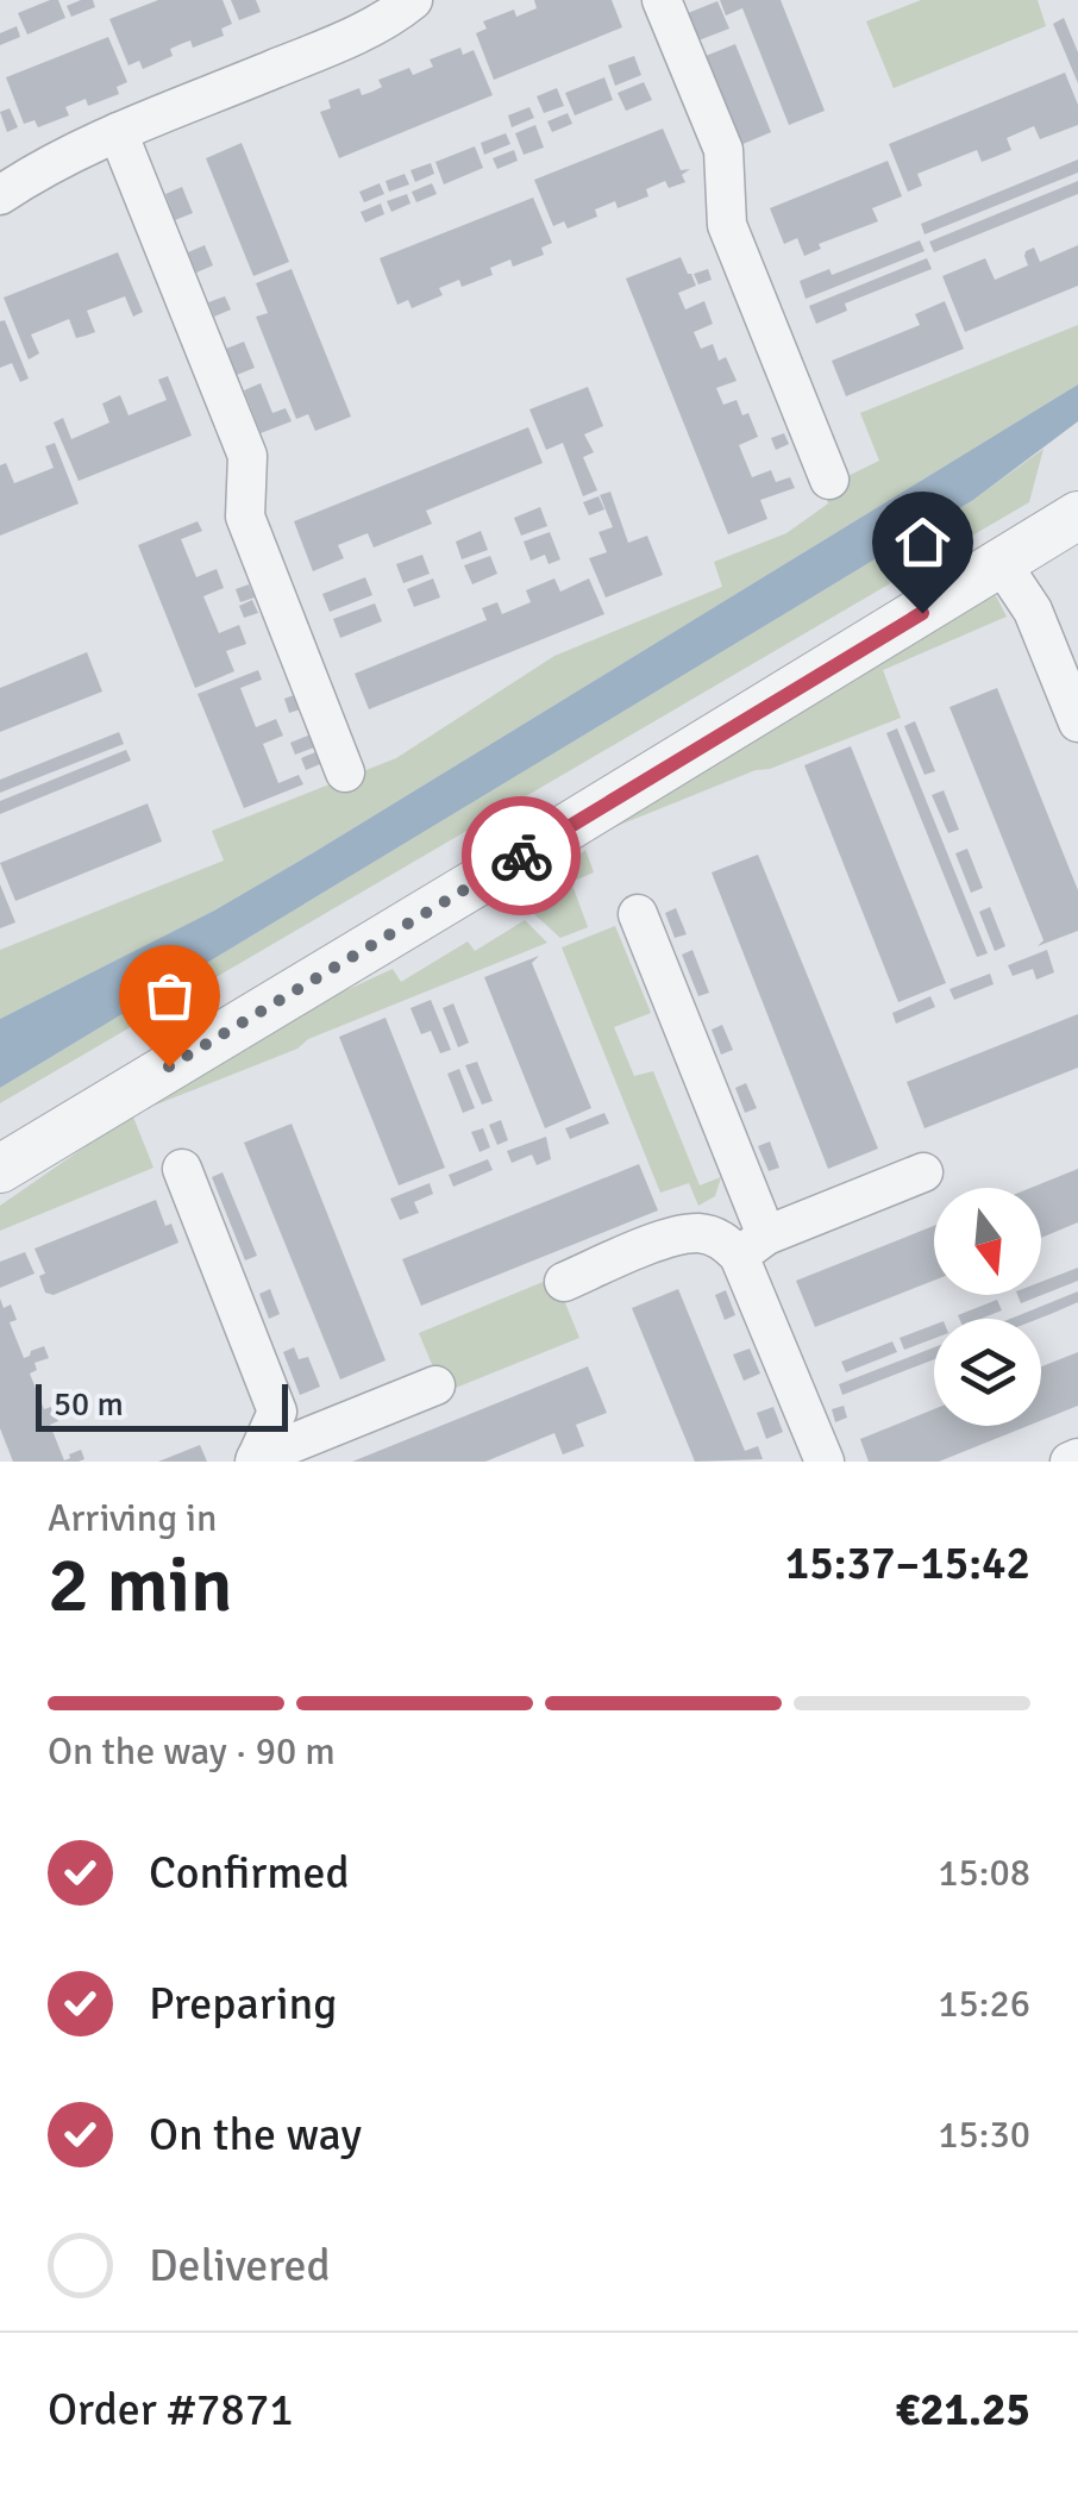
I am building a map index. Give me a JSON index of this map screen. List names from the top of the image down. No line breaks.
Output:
{"scale_bar":"50 m","north":"bottom","page":{"scale":"50 m","heading":["2 min","Arriving in","15:37–15:42"],"panel":["Order #7871","€21.25"],"bar":"On the way · 90 m","list":[["Confirmed","15:08"],["Preparing","15:26"],["On the way","15:30"],"Delivered"]}}
